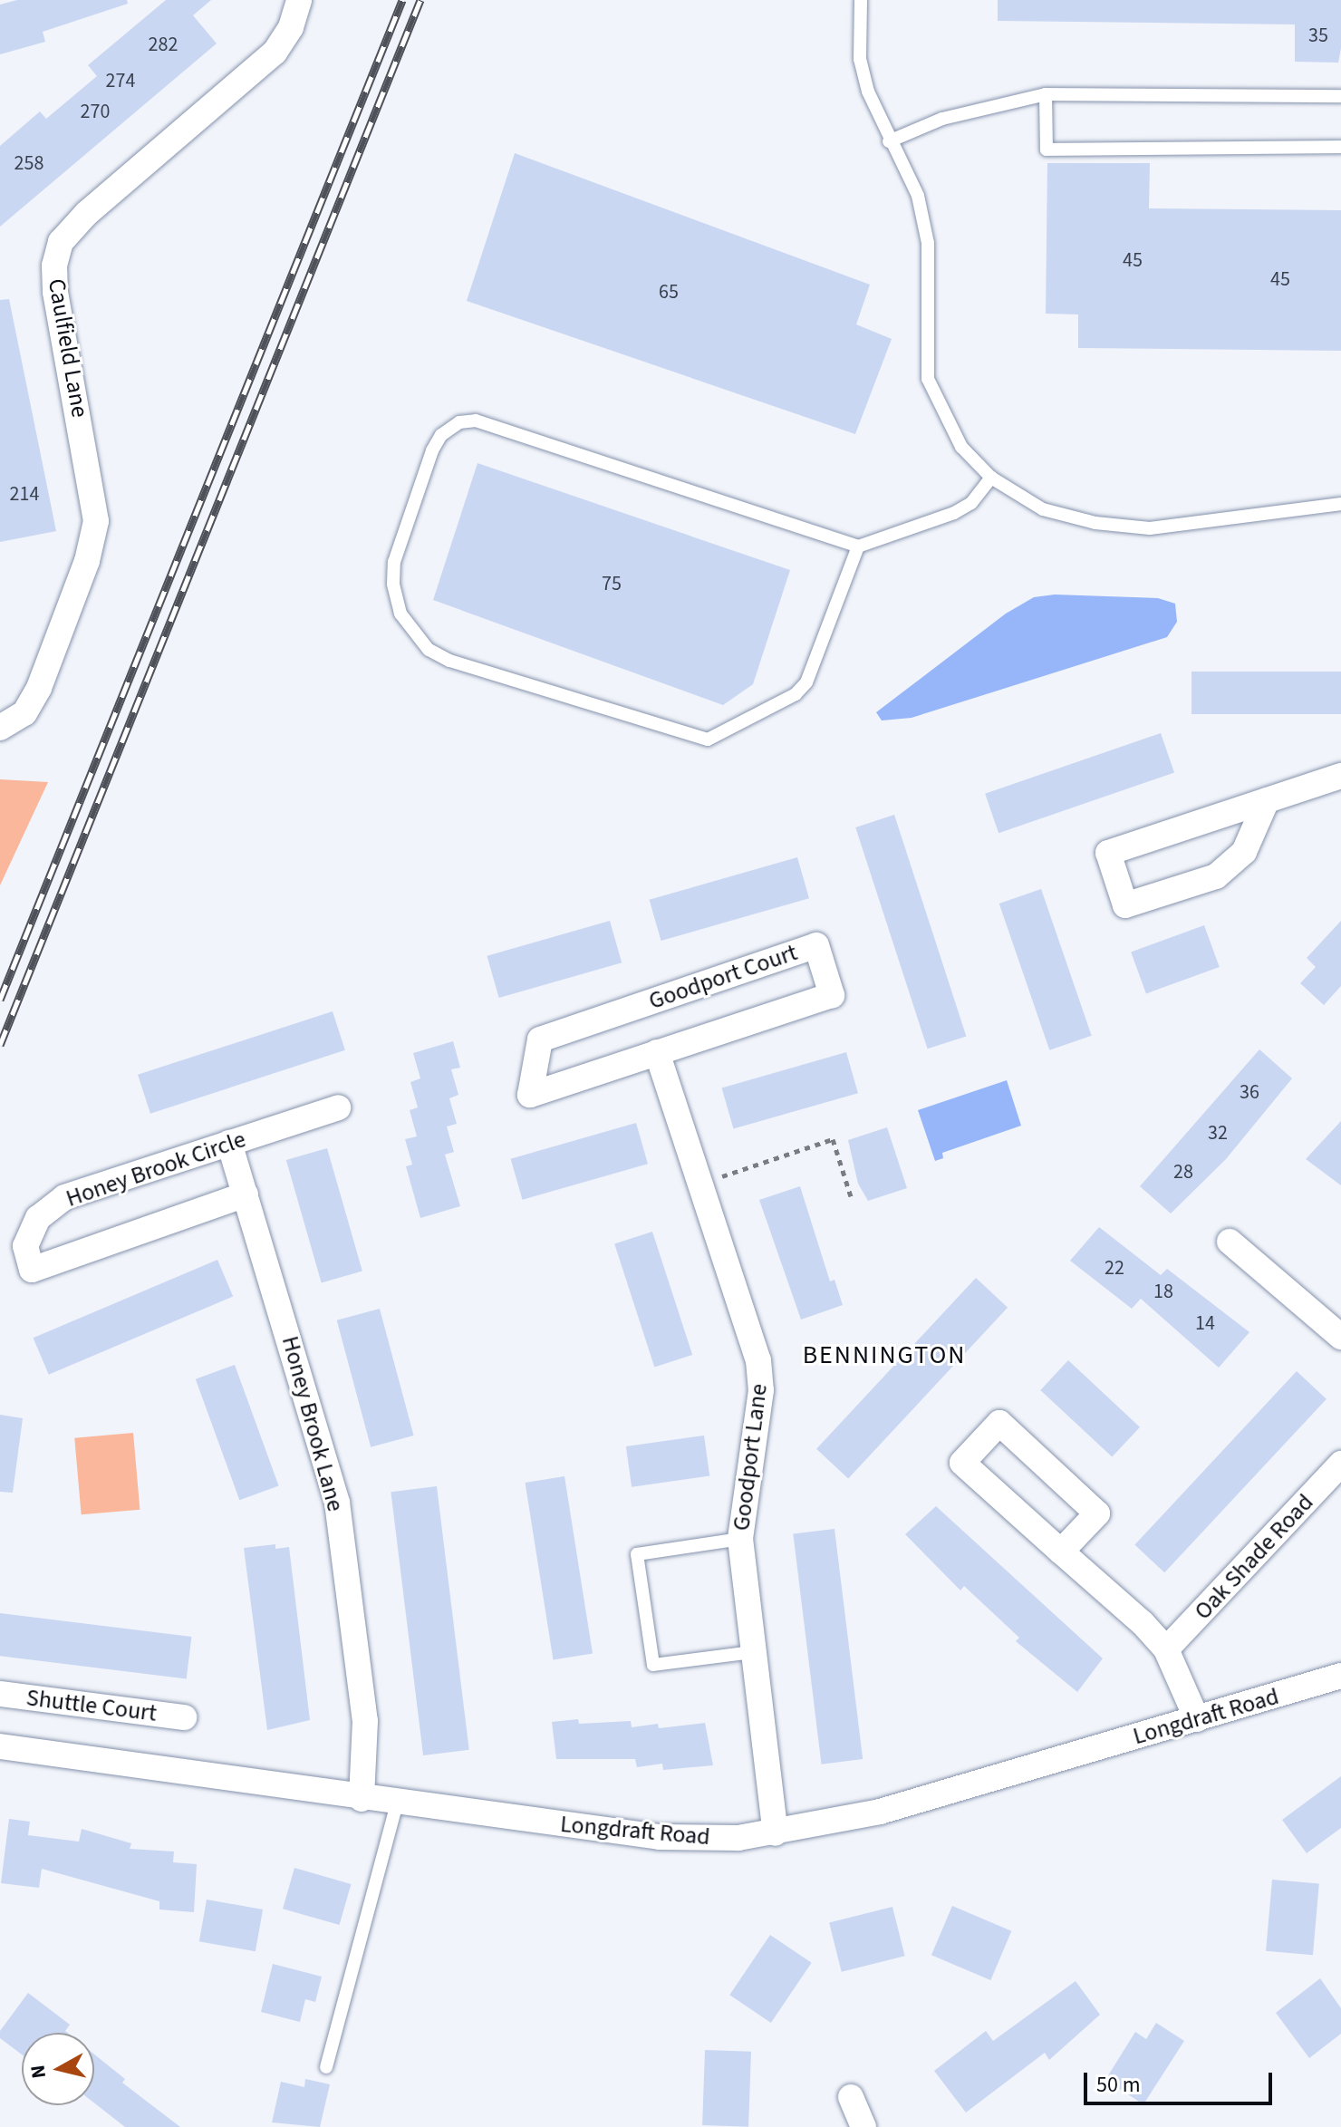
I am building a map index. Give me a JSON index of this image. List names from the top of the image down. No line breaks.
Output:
{"streets":{"street":["Caulfield Lane","Goodport Court","Honey Brook Circle","Honey Brook Lane","Goodport Lane","Oak Shade Road","Shuttle Court","Longdraft Road"]},"crossings":[["Goodport Court","Goodport Lane"],["Honey Brook Circle","Honey Brook Lane"],["Honey Brook Lane","Longdraft Road"],["Goodport Lane","Longdraft Road"]],"districts":["BENNINGTON"],"house_numbers":["35","282","274","270","258","45","45","65","214","75","36","32","28","22","18","14"],"scale_bar":"50 m","north":"left"}
